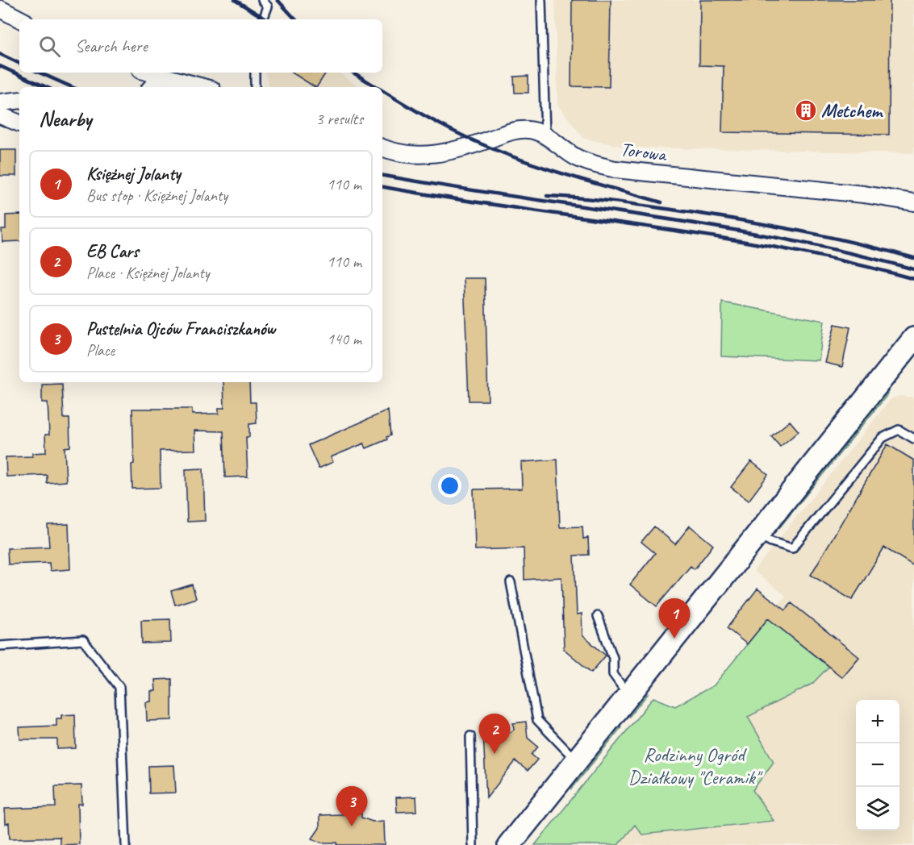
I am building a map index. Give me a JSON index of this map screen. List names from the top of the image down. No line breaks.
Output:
{"streets":{"street":["Torowa"]},"parks":["Rodzinny Ogród Działkowy \"Ceramik\""],"places":{"building":["Metchem"]},"page":{"search":"Search here","heading":["Nearby","3 results"],"list":[{"mark":"1","name":"Księżnej Jolanty","note":"Bus stop · Księżnej Jolanty","value":"110 m"},{"mark":"2","name":"EB Cars","note":"Place · Księżnej Jolanty","value":"110 m"},{"mark":"3","name":"Pustelnia Ojców Franciszkanów","note":"Place","value":"140 m"}],"pins":["1","2","3"],"map_buttons":["+","−"]}}
